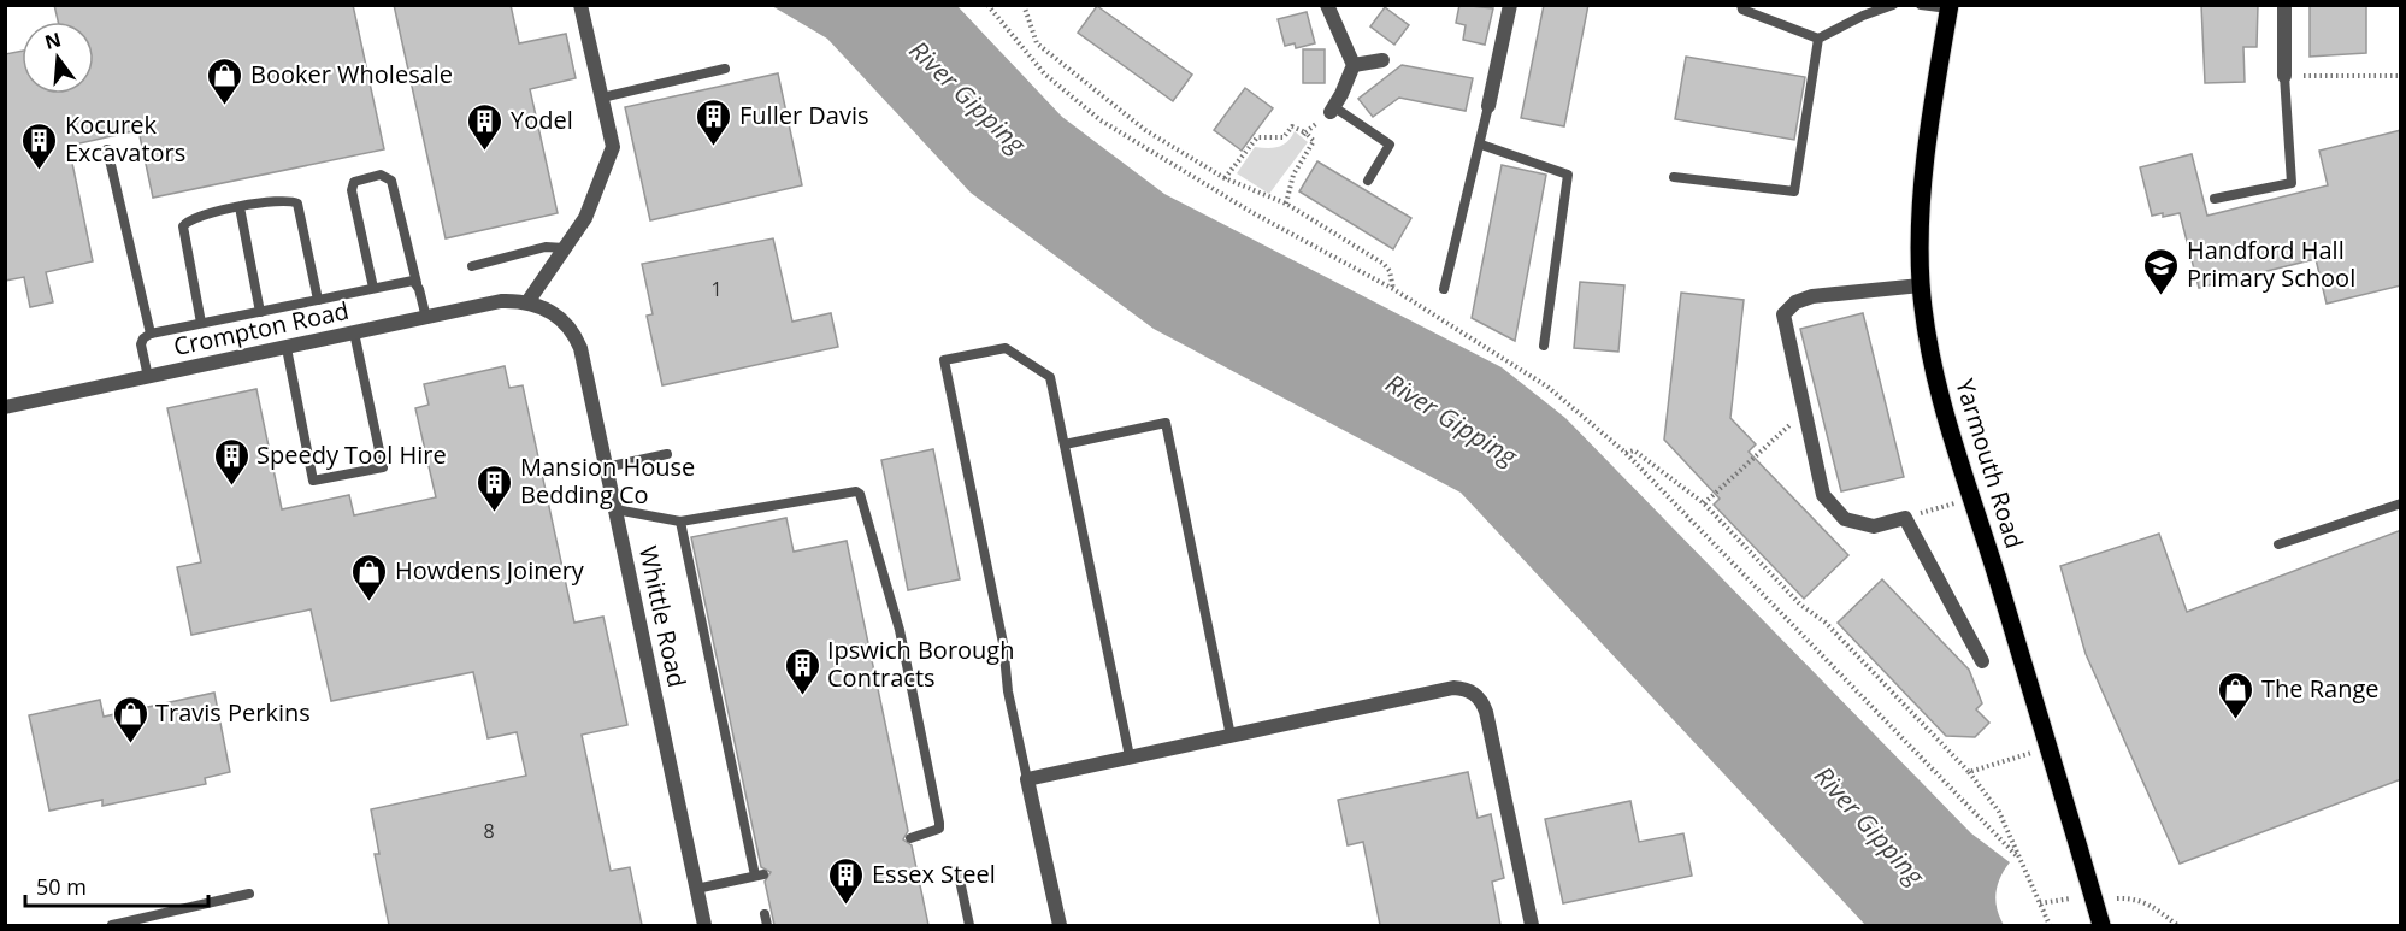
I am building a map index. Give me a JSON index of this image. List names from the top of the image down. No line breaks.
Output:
{"streets":{"main road":["Yarmouth Road"],"street":["Crompton Road","Whittle Road"]},"crossings":[["Crompton Road","Whittle Road"]],"water":["River Gipping"],"places":{"shop":["Booker Wholesale","Howdens Joinery","The Range","Travis Perkins"],"building":["Fuller Davis","Yodel","Kocurek Excavators","Speedy Tool Hire","Mansion House Bedding Co","Ipswich Borough Contracts","Essex Steel"],"school or university":["Handford Hall Primary School"]},"house_numbers":["1","8"],"scale_bar":"50 m","north":"top"}
